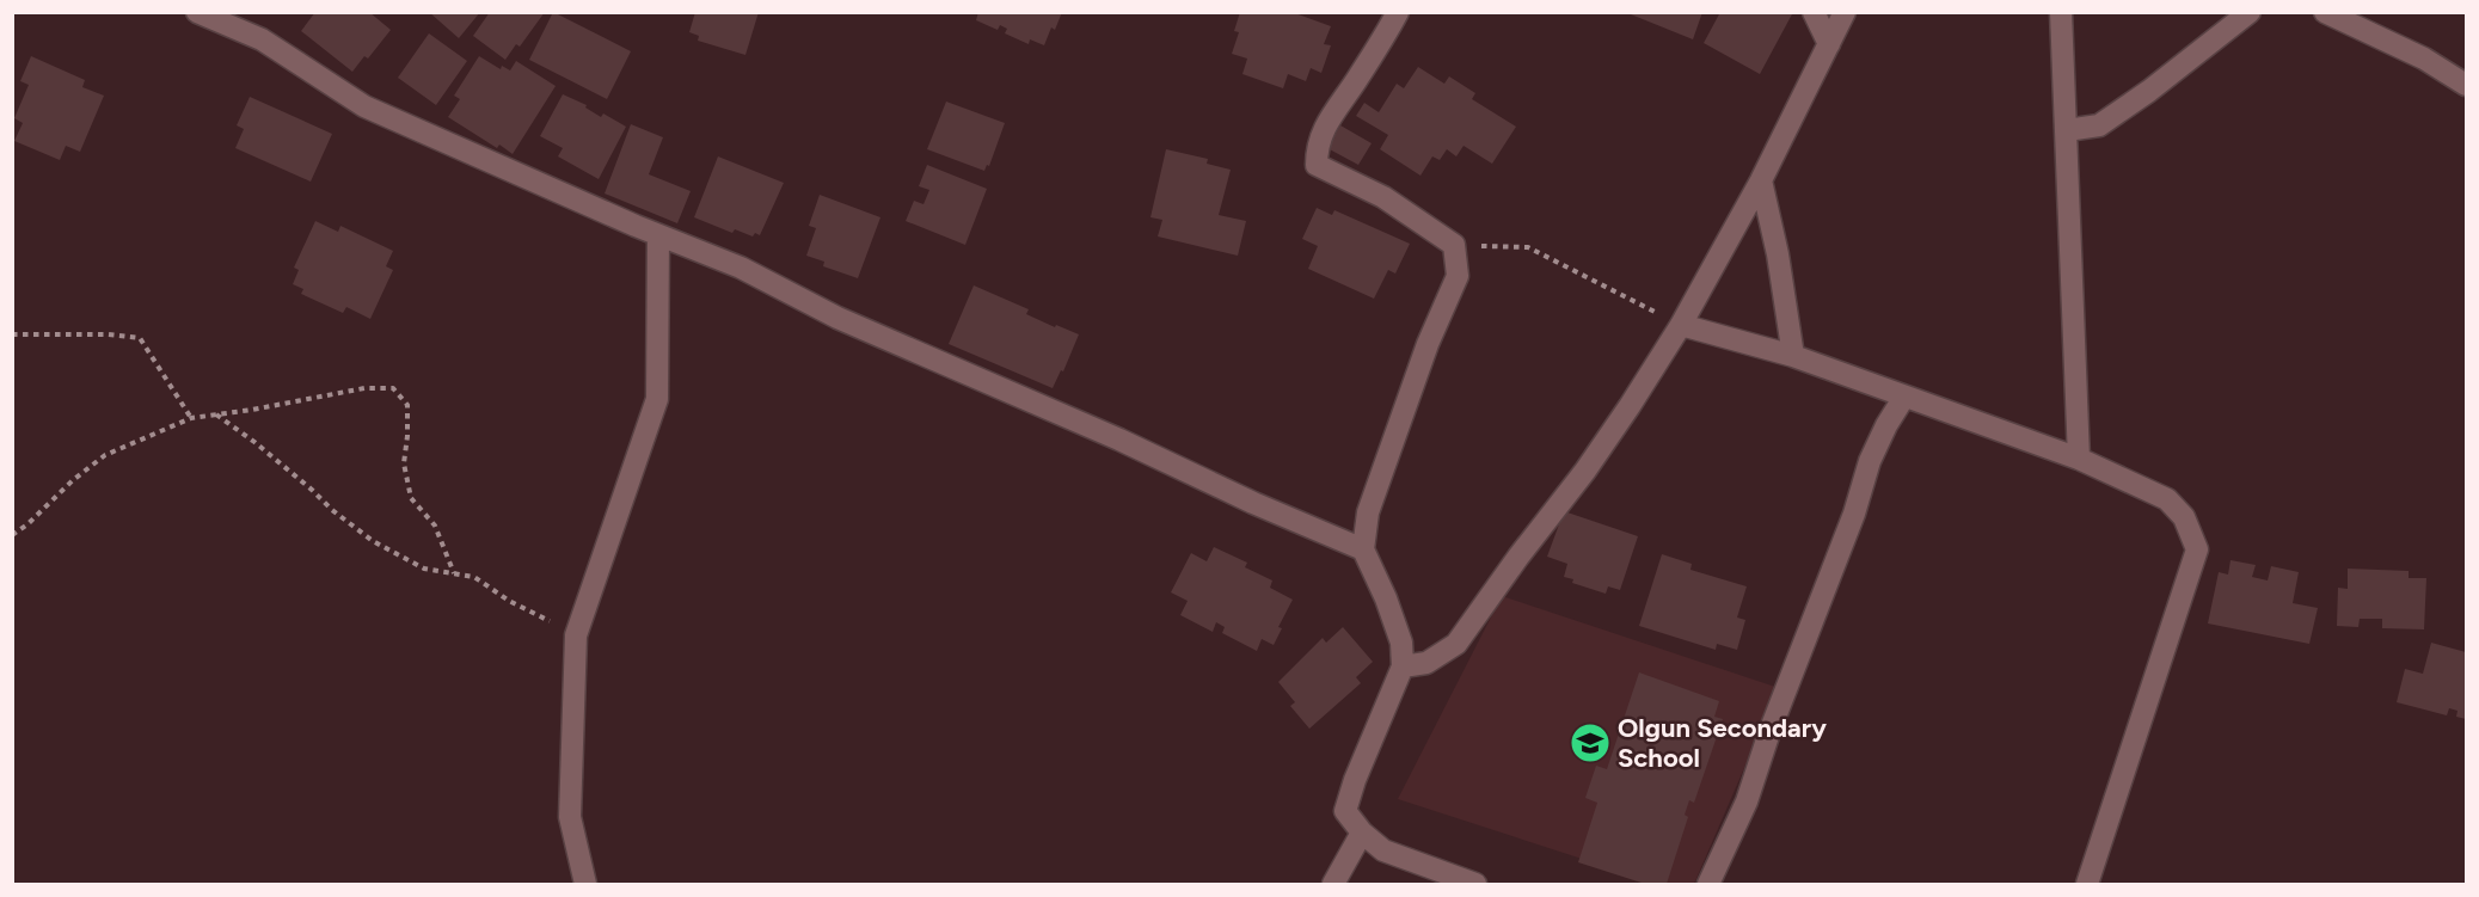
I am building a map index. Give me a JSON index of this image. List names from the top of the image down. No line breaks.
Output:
{"places":{"school or university":["Olgun Secondary School"]}}
